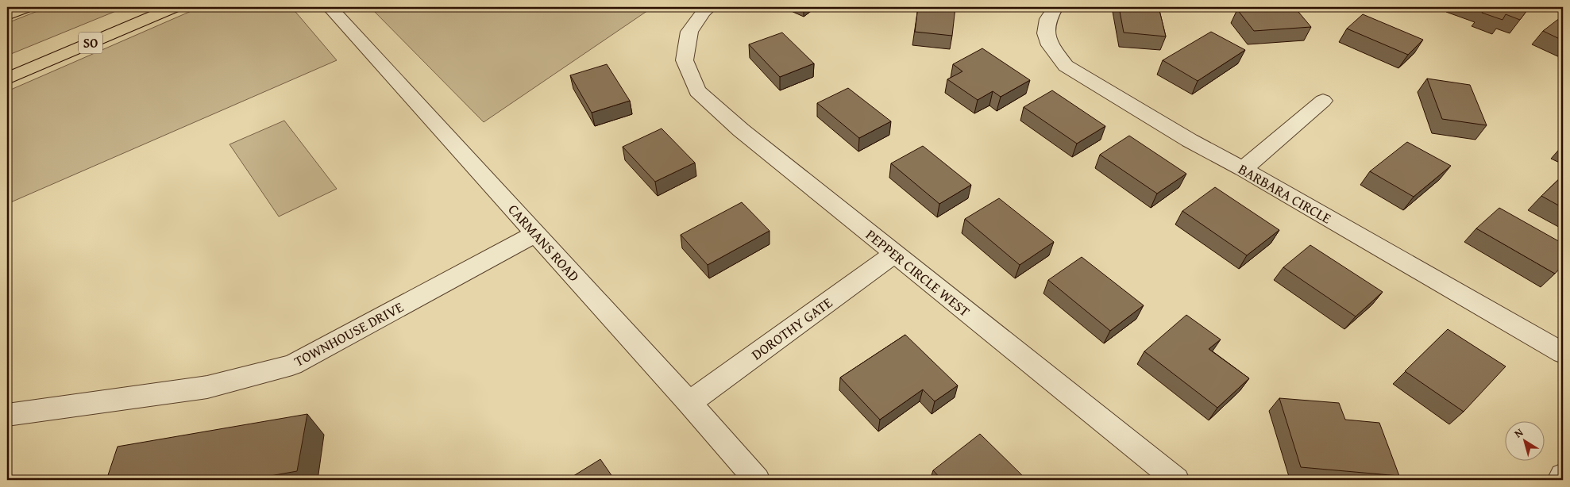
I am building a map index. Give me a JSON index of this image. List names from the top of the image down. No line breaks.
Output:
{"streets":{"highway":["SO"],"street":["BARBARA CIRCLE","CARMANS ROAD","PEPPER CIRCLE WEST","DOROTHY GATE","TOWNHOUSE DRIVE"]},"crossings":[["CARMANS ROAD","DOROTHY GATE"],["CARMANS ROAD","TOWNHOUSE DRIVE"],["PEPPER CIRCLE WEST","DOROTHY GATE"]],"north":"top left"}
